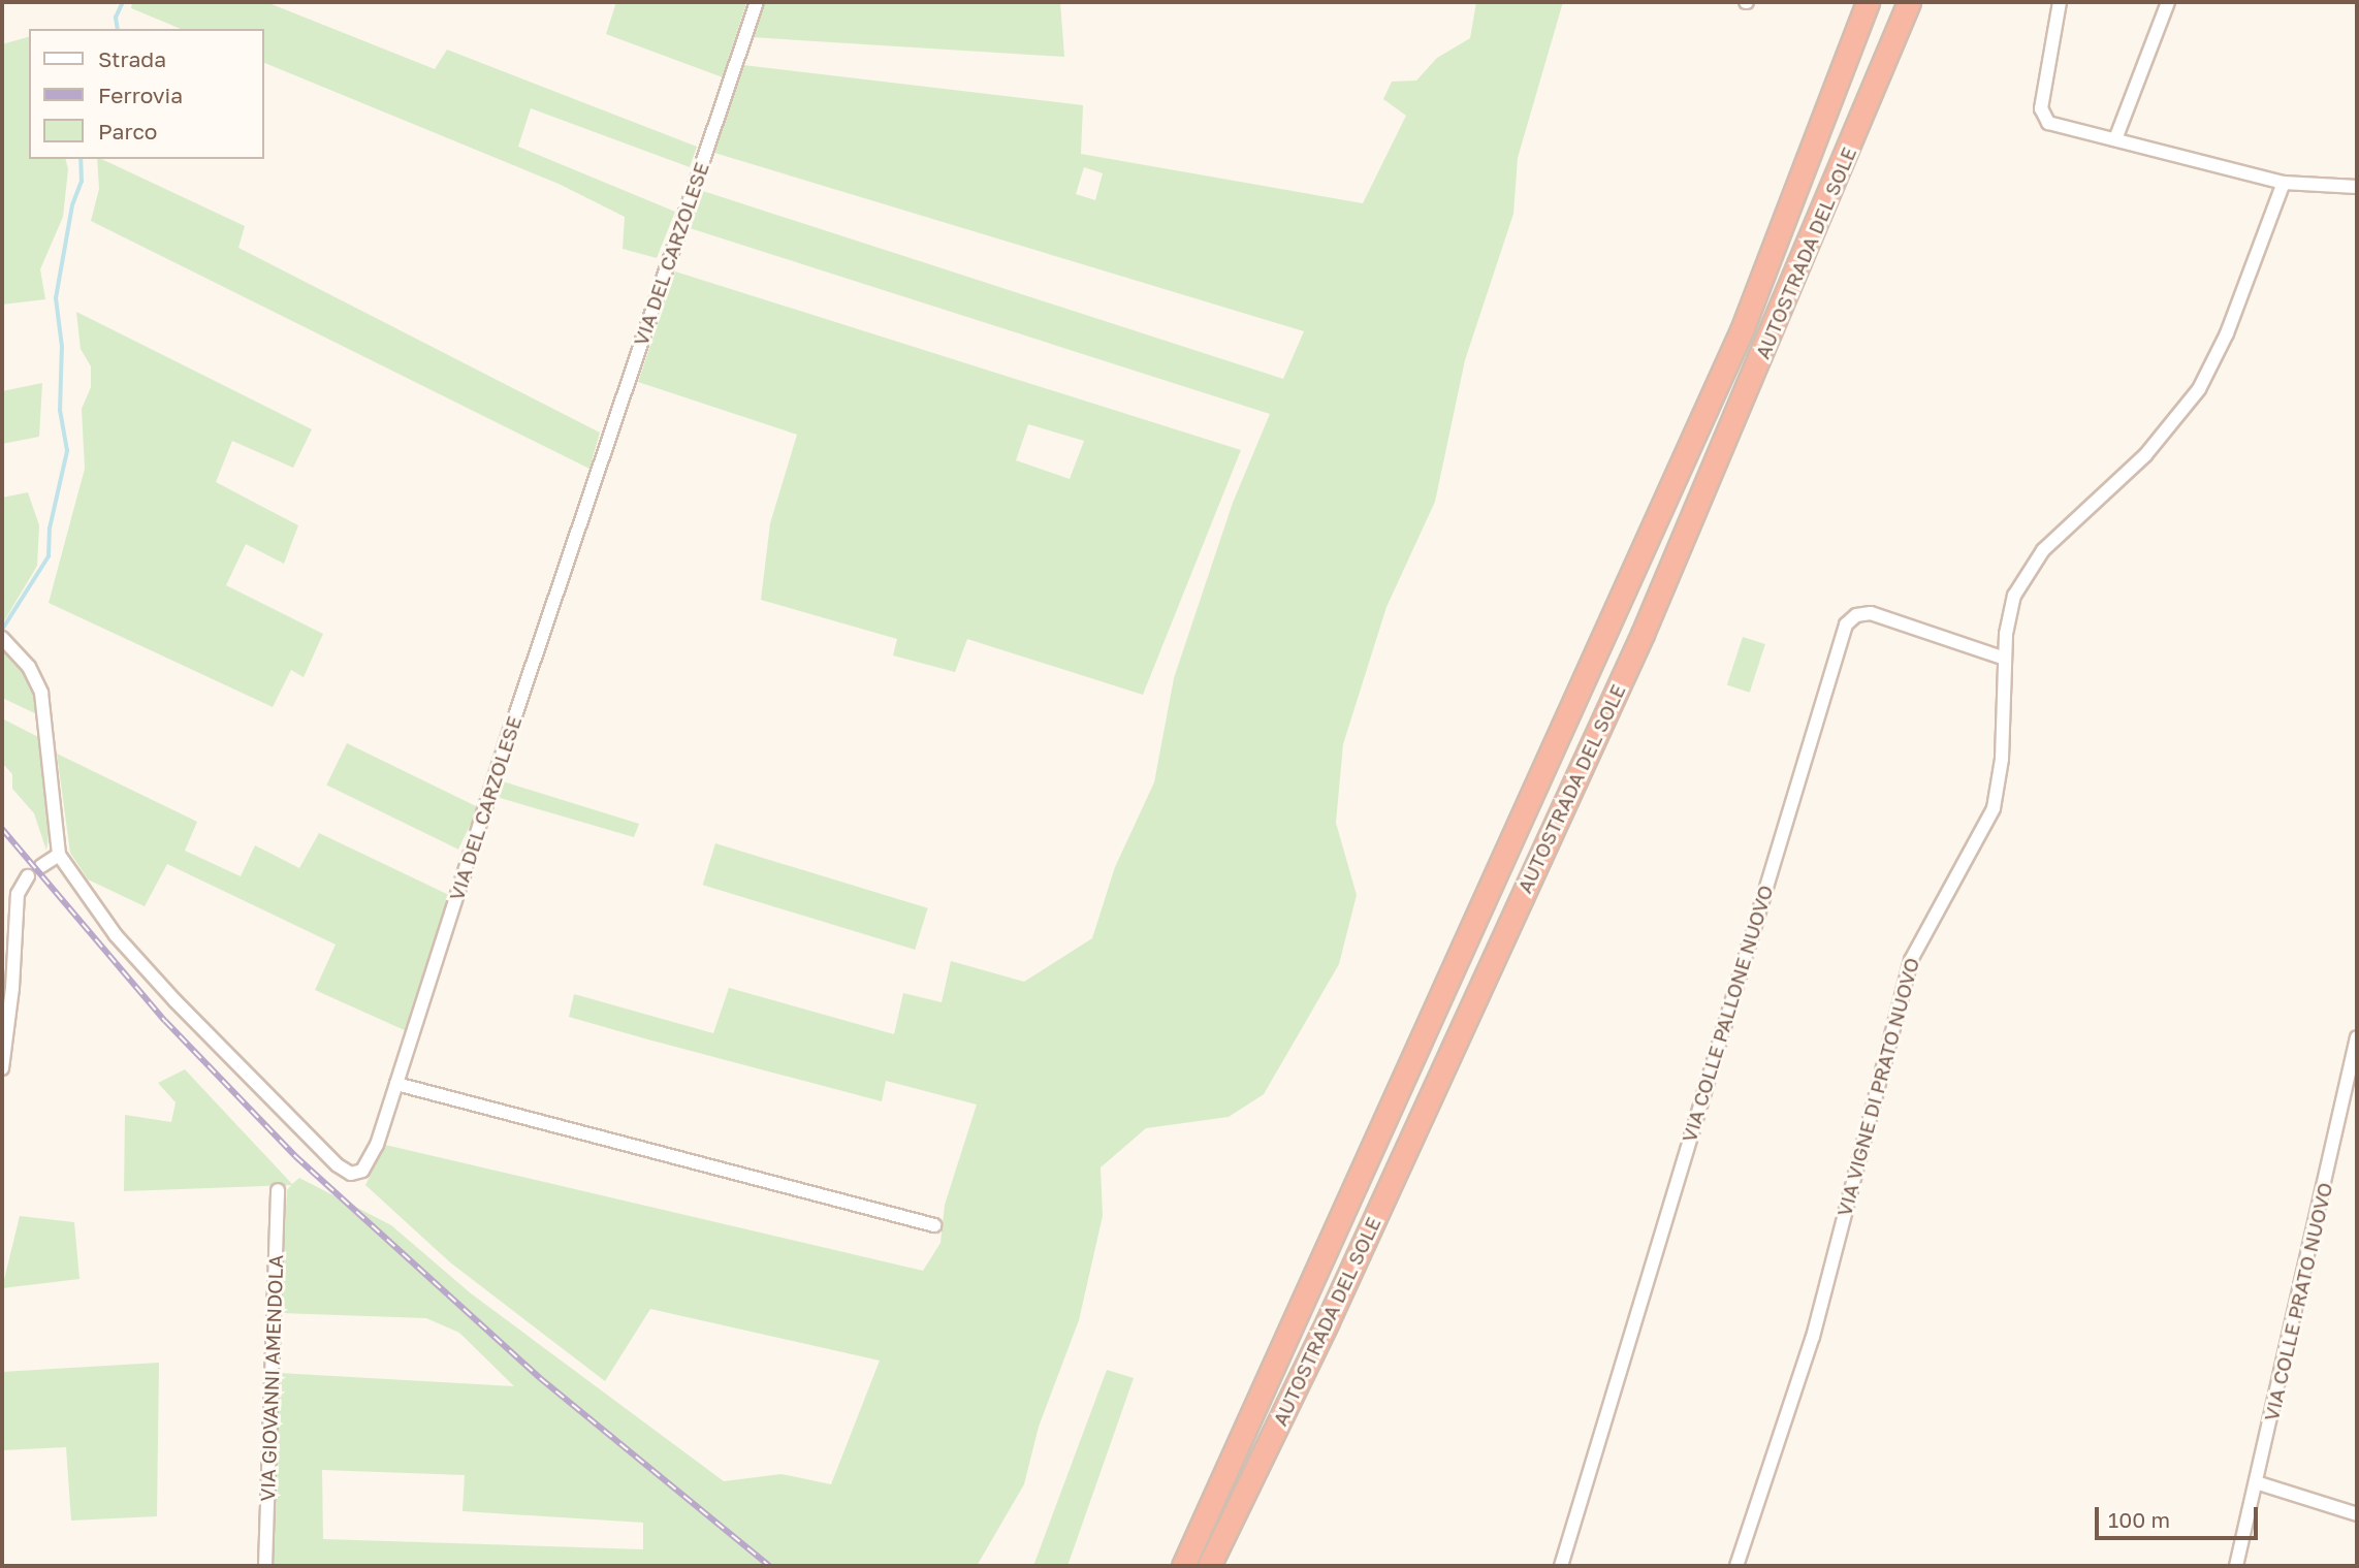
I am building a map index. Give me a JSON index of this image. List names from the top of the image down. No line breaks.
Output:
{"streets":{"highway":["AUTOSTRADA DEL SOLE"],"street":["VIA DEL CARZOLESE","VIA COLLE PALLONE NUOVO","VIA VIGNE DI PRATO NUOVO","VIA COLLE PRATO NUOVO","VIA GIOVANNI AMENDOLA"]},"crossings":[["VIA COLLE PALLONE NUOVO","VIA VIGNE DI PRATO NUOVO"]],"legend":["Strada","Ferrovia","Parco"],"scale_bar":"100 m"}
